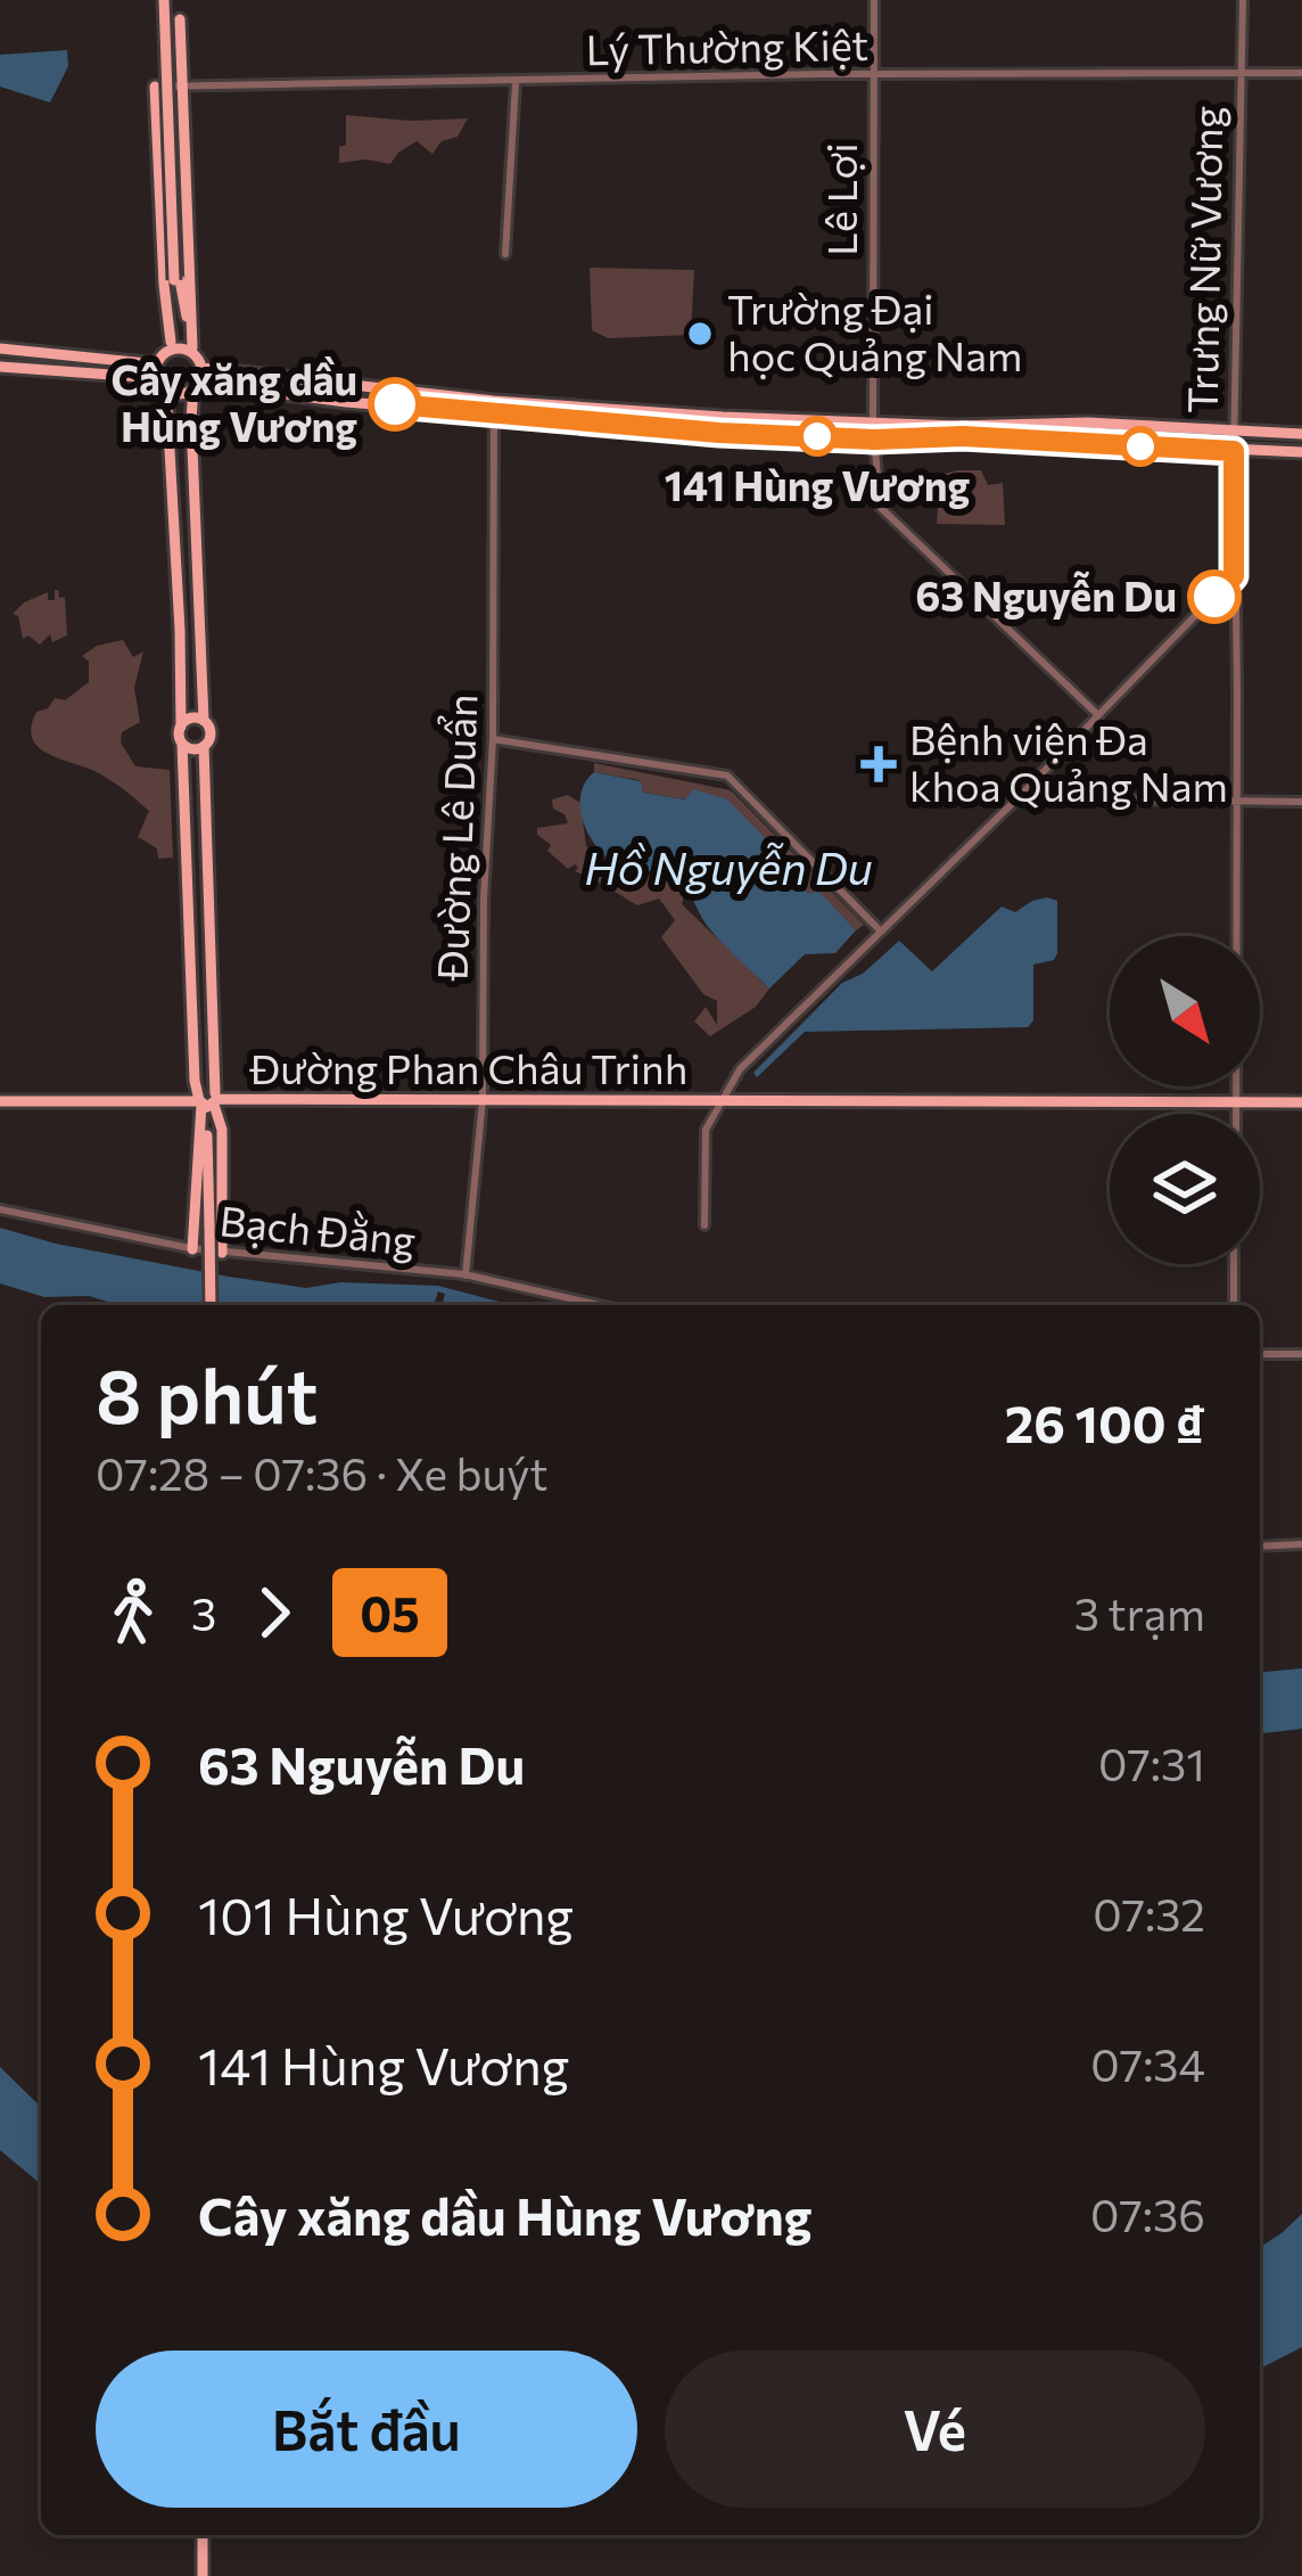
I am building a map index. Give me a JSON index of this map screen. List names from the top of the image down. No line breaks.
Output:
{"streets":{"main road":["Đường Phan Châu Trinh"],"street":["Lý Thường Kiệt","Lê Lợi","Trưng Nữ Vương","Đường Lê Duẩn","Bạch Đằng"]},"crossings":[["Lý Thường Kiệt","Lê Lợi"],["Lý Thường Kiệt","Trưng Nữ Vương"],["Trưng Nữ Vương","Đường Phan Châu Trinh"],["Đường Lê Duẩn","Đường Phan Châu Trinh"],["Đường Lê Duẩn","Bạch Đằng"]],"water":["Hồ Nguyễn Du"],"places":{"other":["Trường Đại học Quảng Nam","Cây xăng dầu Hùng Vương","141 Hùng Vương","63 Nguyễn Du"],"health":["Bệnh viện Đa khoa Quảng Nam"]},"lines":["bus line 05"],"north":"bottom right","page":{"heading":["8 phút","07:28 – 07:36 · Xe buýt","26 100 ₫"],"legs":["3","05","3 trạm"],"list":[{"name":"63 Nguyễn Du","value":"07:31"},{"name":"101 Hùng Vương","value":"07:32"},{"name":"141 Hùng Vương","value":"07:34"},{"name":"Cây xăng dầu Hùng Vương","value":"07:36"}],"buttons":["Bắt đầu","Vé"]}}
